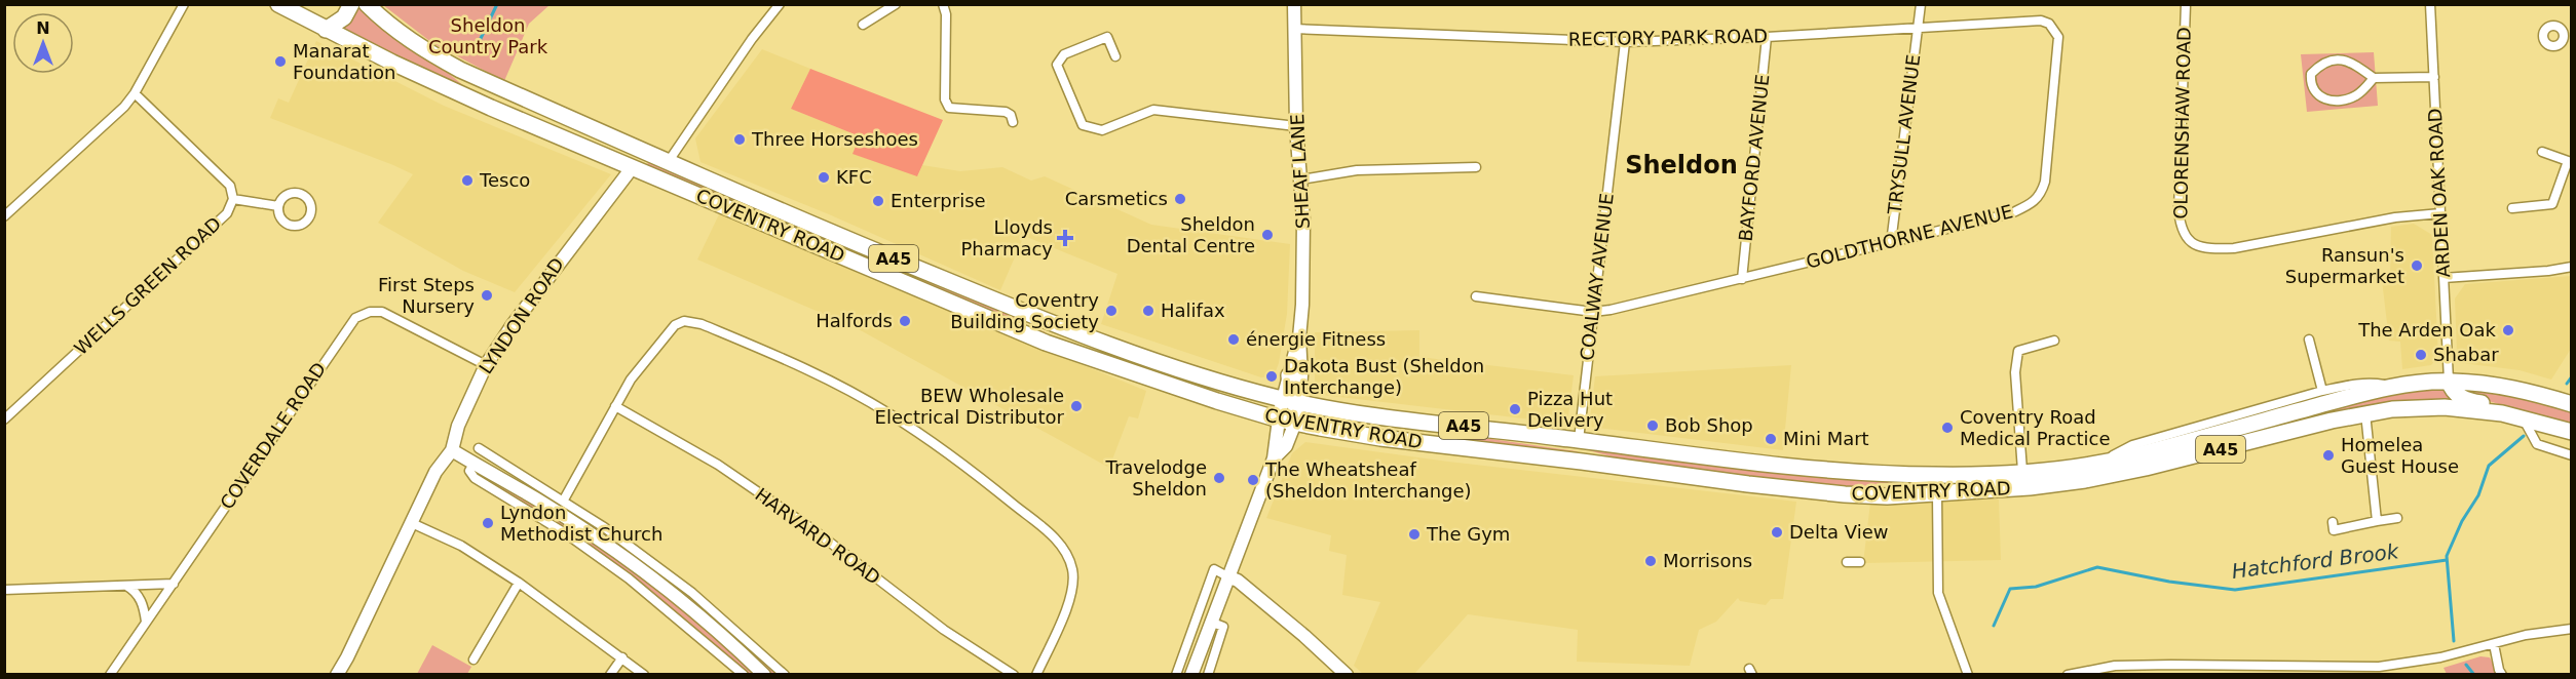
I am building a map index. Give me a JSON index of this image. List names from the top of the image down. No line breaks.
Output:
{"streets":{"highway":["COVENTRY ROAD","A45"],"street":["RECTORY PARK ROAD","OLORENSHAW ROAD","TRYSULL AVENUE","BAYFORD AVENUE","SHEAF LANE","ARDEN OAK ROAD","GOLDTHORNE AVENUE","COALWAY AVENUE","WELLS GREEN ROAD","LYNDON ROAD","COVERDALE ROAD","HARVARD ROAD"]},"crossings":[["RECTORY PARK ROAD","TRYSULL AVENUE"],["RECTORY PARK ROAD","BAYFORD AVENUE"],["RECTORY PARK ROAD","SHEAF LANE"],["RECTORY PARK ROAD","GOLDTHORNE AVENUE"],["RECTORY PARK ROAD","COALWAY AVENUE"],["OLORENSHAW ROAD","ARDEN OAK ROAD"],["TRYSULL AVENUE","GOLDTHORNE AVENUE"],["BAYFORD AVENUE","GOLDTHORNE AVENUE"],["ARDEN OAK ROAD","COVENTRY ROAD"],["COVENTRY ROAD","A45"],["COVENTRY ROAD","COALWAY AVENUE"],["COVENTRY ROAD","LYNDON ROAD"],["GOLDTHORNE AVENUE","COALWAY AVENUE"],["LYNDON ROAD","COVERDALE ROAD"]],"districts":["Sheldon"],"water":["Hatchford Brook"],"parks":["Sheldon Country Park"],"places":{"other":["Manarat Foundation","Three Horseshoes","KFC","Tesco","Carsmetics","Enterprise","Sheldon Dental Centre","Ransun's Supermarket","First Steps Nursery","Coventry Building Society","Halifax","Halfords","The Arden Oak","énergie Fitness","Shabar","Dakota Bust (Sheldon Interchange)","BEW Wholesale Electrical Distributor","Pizza Hut Delivery","Bob Shop","Coventry Road Medical Practice","Mini Mart","Homelea Guest House","Travelodge Sheldon","The Wheatsheaf (Sheldon Interchange)","Lyndon Methodist Church","Delta View","The Gym","Morrisons"],"health":["Lloyds Pharmacy"]},"north":"top"}
